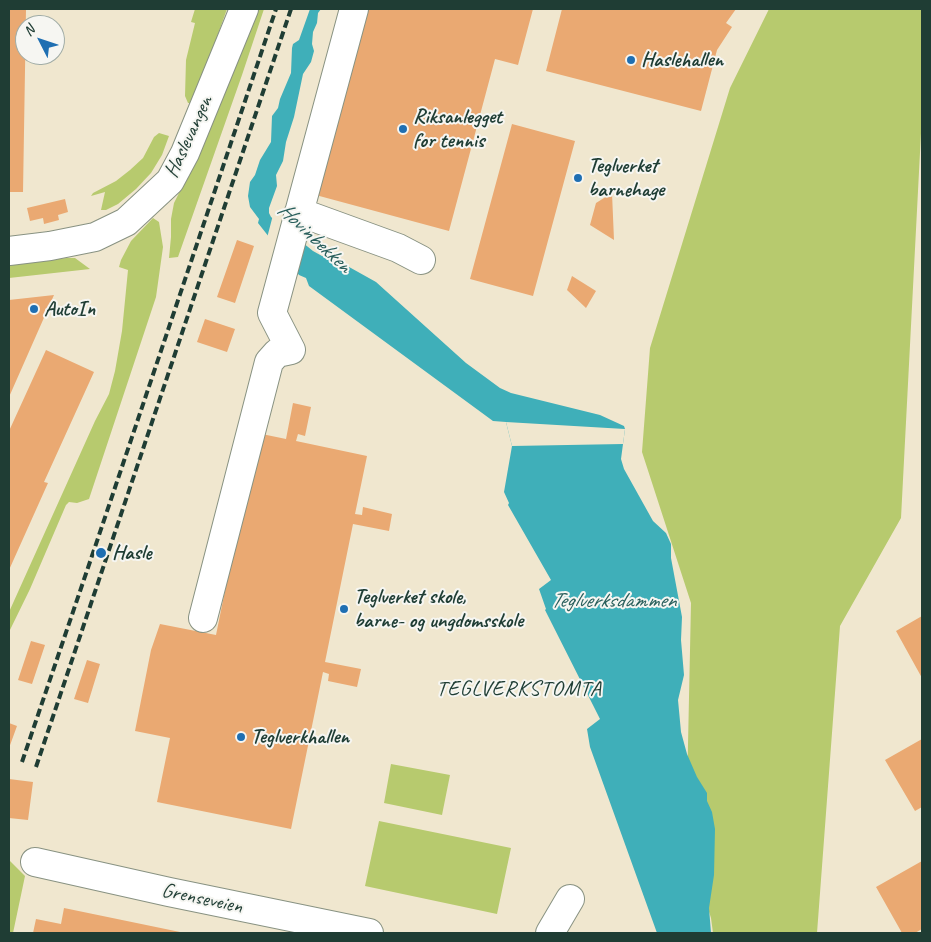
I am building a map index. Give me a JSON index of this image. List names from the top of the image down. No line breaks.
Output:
{"streets":{"street":["Haslevangen","Grenseveien"]},"districts":["TEGLVERKSTOMTA"],"water":["Hovinbekken","Teglverksdammen"],"places":["Haslehallen","Riksanlegget for tennis","Teglverket barnehage","AutoIn","Hasle","Teglverket skole, barne- og ungdomsskole","Teglverkhallen"],"north":"top left"}
